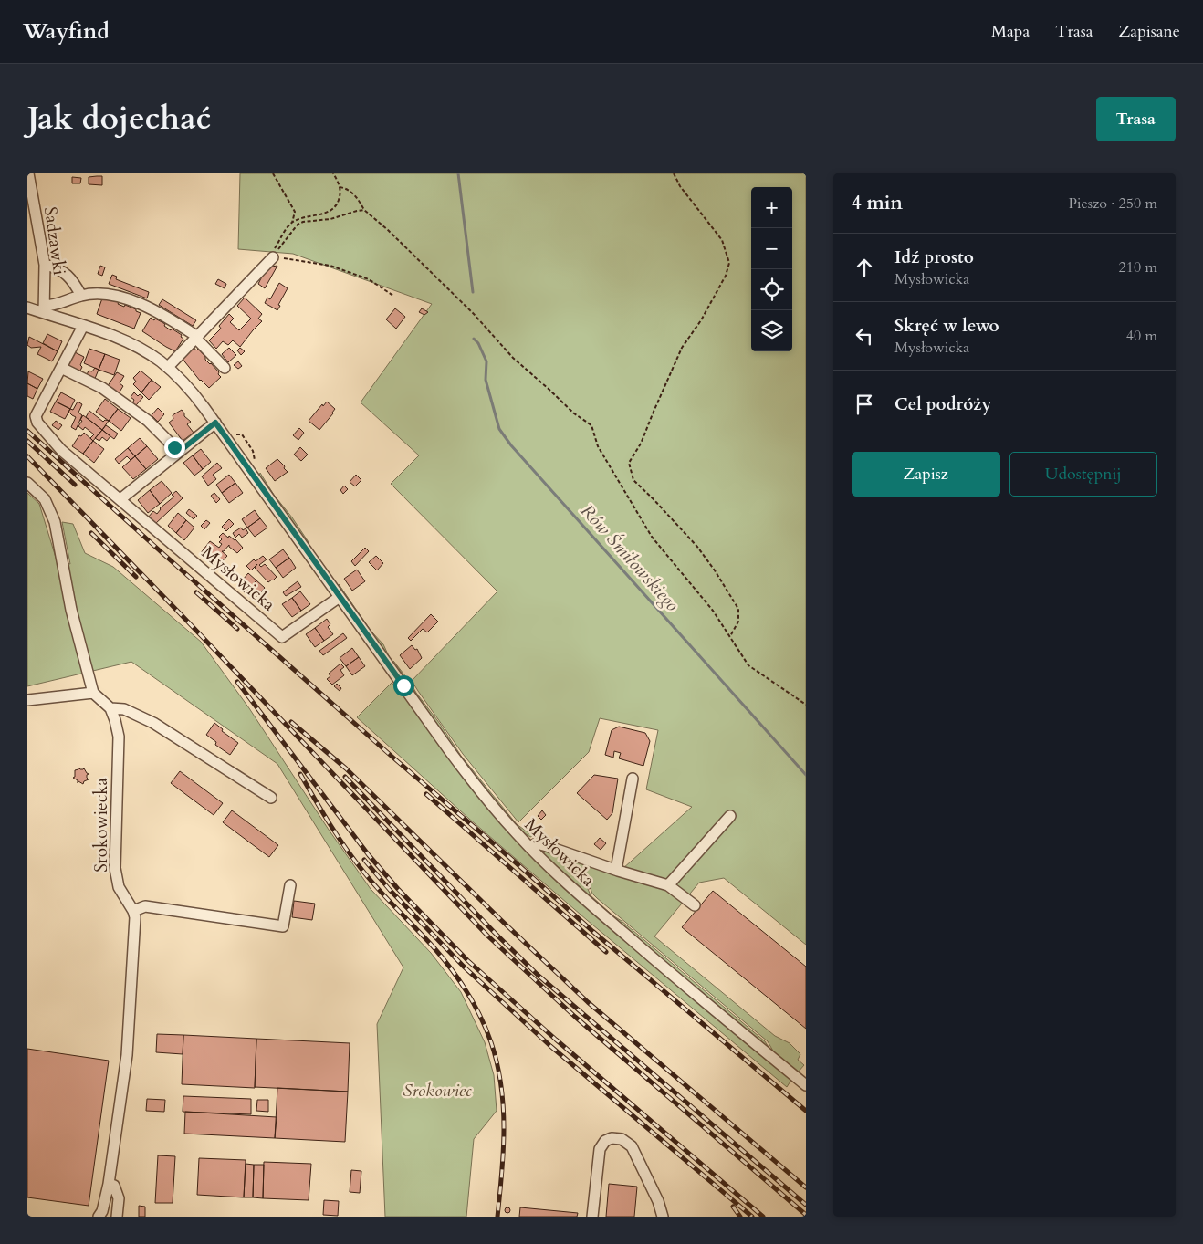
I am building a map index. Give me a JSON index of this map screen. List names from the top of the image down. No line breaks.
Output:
{"streets":{"street":["Sadzawki","Mysłowicka","Srokowiecka"]},"crossings":[["Sadzawki","Mysłowicka"]],"water":["Rów Śmiłowskiego"],"parks":["Srokowiec"],"page":{"header":"Wayfind","nav":["Mapa","Trasa","Zapisane"],"title":"Jak dojechać","buttons":["Trasa",["Zapisz","Udostępnij"]],"heading":["4 min","Pieszo · 250 m"],"map_buttons":["+","−"],"list":[["Idź prosto","Mysłowicka","210 m"],["Skręć w lewo","Mysłowicka","40 m"],"Cel podróży"]}}
